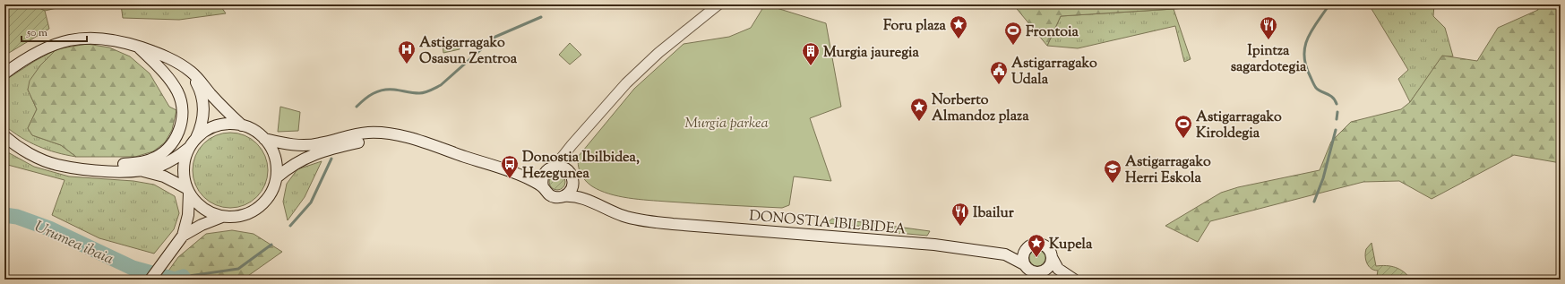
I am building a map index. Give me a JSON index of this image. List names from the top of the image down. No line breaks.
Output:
{"streets":{"main road":["DONOSTIA IBILBIDEA"]},"water":["Urumea ibaia"],"parks":["Murgia parkea"],"places":{"place":["Foru plaza","Norberto Almandoz plaza","Kupela"],"restaurant":["Ipintza sagardotegia","Ibailur"],"sports":["Frontoia","Astigarragako Kiroldegia"],"hospital":["Astigarragako Osasun Zentroa"],"building":["Murgia jauregia"],"public building":["Astigarragako Udala"],"bus stop":["Donostia Ibilbidea, Hezegunea"],"school or university":["Astigarragako Herri Eskola"]},"scale_bar":"50 m"}
